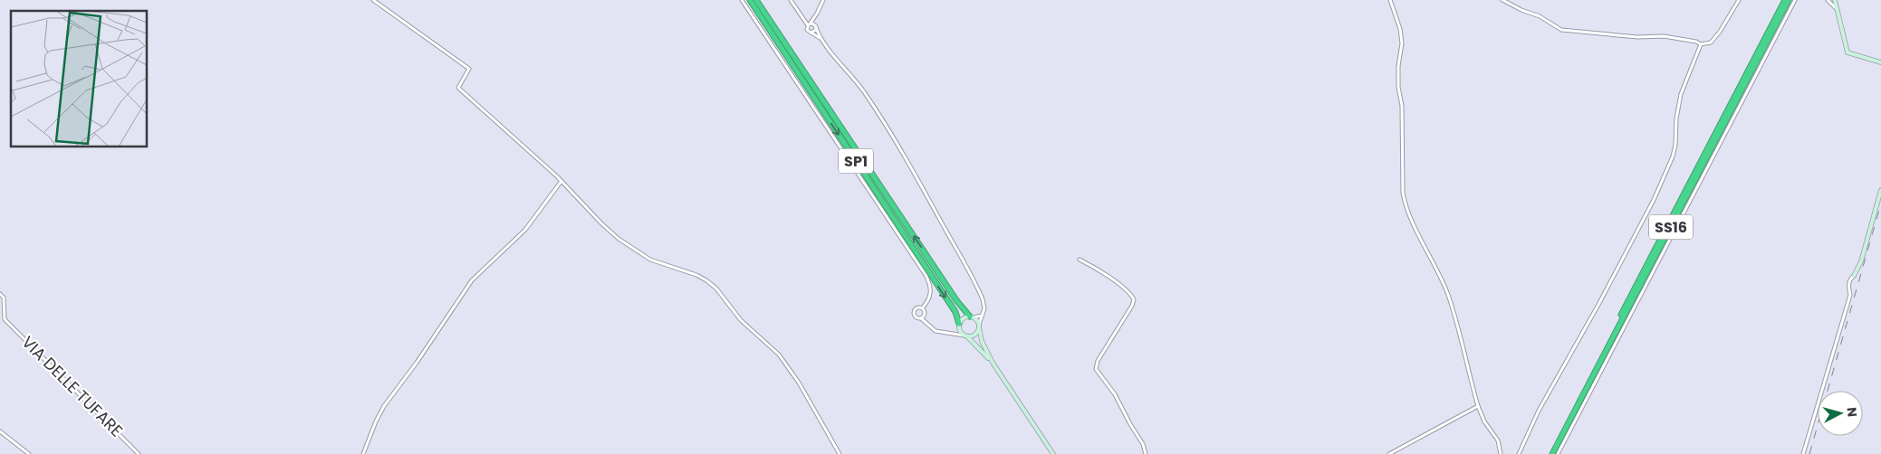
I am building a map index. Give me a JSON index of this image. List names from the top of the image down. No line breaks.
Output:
{"streets":{"highway":["SP1","SS16"],"street":["VIA DELLE TUFARE"]},"north":"right"}
